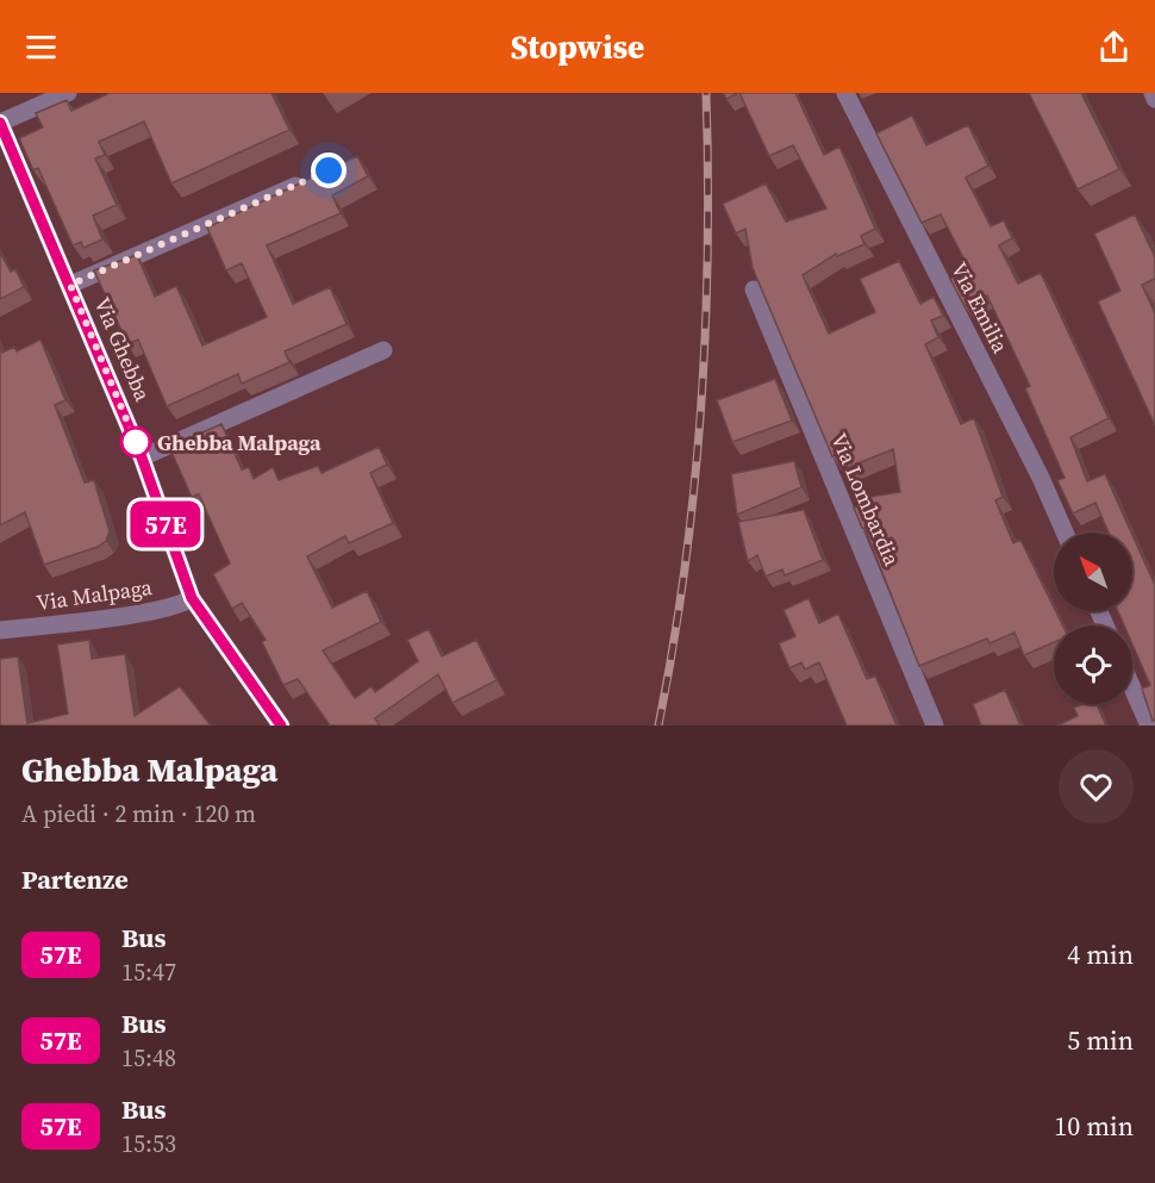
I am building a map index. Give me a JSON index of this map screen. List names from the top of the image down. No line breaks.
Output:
{"streets":{"street":["Via Emilia","Via Ghebba","Via Lombardia","Via Malpaga"]},"crossings":[["Via Ghebba","Via Malpaga"]],"places":["Ghebba Malpaga"],"lines":["bus line 57E"],"north":"top left","page":{"header":"Stopwise","on_map":"57E","heading":[["Ghebba Malpaga","A piedi · 2 min · 120 m"],"Partenze"],"list":[{"mark":"57E","name":"Bus","note":"15:47","value":"4 min"},{"mark":"57E","name":"Bus","note":"15:48","value":"5 min"},{"mark":"57E","name":"Bus","note":"15:53","value":"10 min"}]}}
